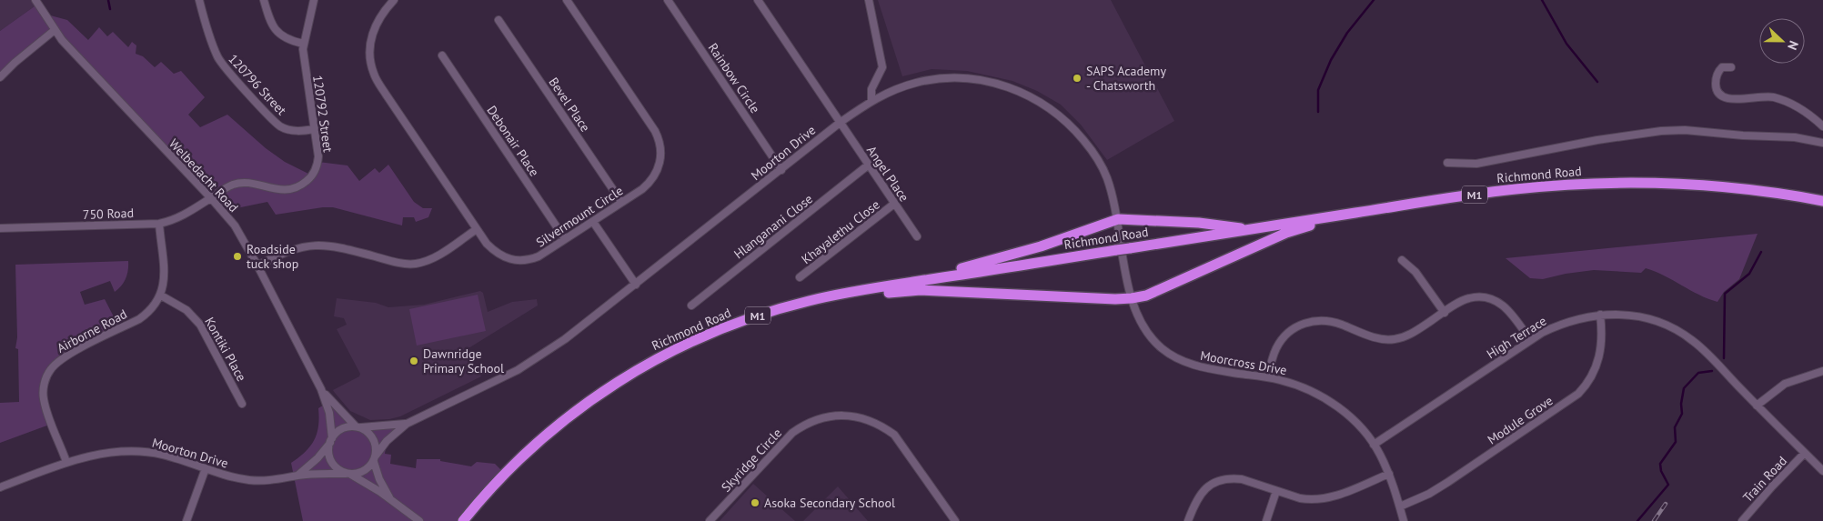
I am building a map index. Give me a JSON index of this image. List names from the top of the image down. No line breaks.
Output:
{"streets":{"highway":["Richmond Road","M1"],"street":["Rainbow Circle","120796 Street","Bevel Place","120792 Street","Debonair Place","Moorton Drive","Angel Place","Welbedacht Road","750 Road","Silvermount Circle","Hlanganani Close","Khayalethu Close","Airborne Road","High Terrace","Kontiki Place","Moorcross Drive","Module Grove","Skyridge Circle","Train Road"]},"crossings":[["Rainbow Circle","Moorton Drive"],["120796 Street","120792 Street"],["Bevel Place","Silvermount Circle"],["120792 Street","Welbedacht Road"],["120792 Street","750 Road"],["Debonair Place","Silvermount Circle"],["Moorton Drive","Angel Place"],["Moorton Drive","Welbedacht Road"],["Moorton Drive","Airborne Road"],["Moorton Drive","Moorcross Drive"],["Angel Place","Hlanganani Close"],["Angel Place","Khayalethu Close"],["Welbedacht Road","750 Road"],["Airborne Road","Kontiki Place"],["High Terrace","Moorcross Drive"],["High Terrace","Module Grove"],["High Terrace","Train Road"],["Moorcross Drive","Module Grove"]],"places":["SAPS Academy - Chatsworth","Roadside tuck shop","Dawnridge Primary School","Asoka Secondary School"],"north":"right"}
